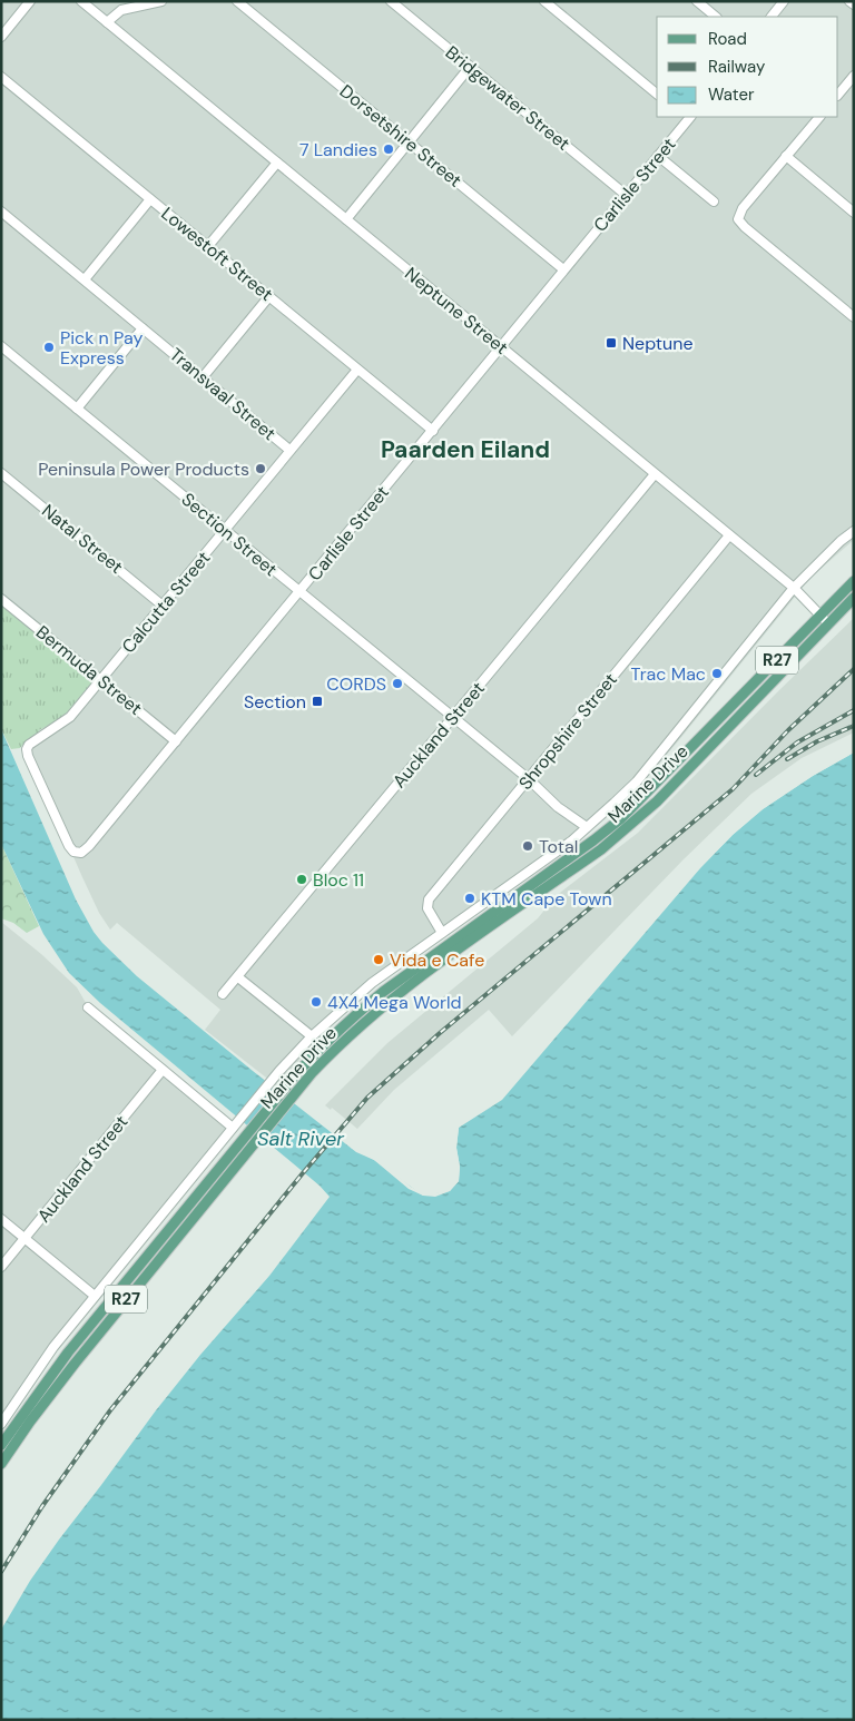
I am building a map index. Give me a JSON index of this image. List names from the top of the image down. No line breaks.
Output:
{"streets":{"main road":["R27","Marine Drive"],"street":["Bridgewater Street","Dorsetshire Street","Carlisle Street","Lowestoft Street","Neptune Street","Transvaal Street","Section Street","Natal Street","Calcutta Street","Bermuda Street","Shropshire Street","Auckland Street"]},"crossings":[["Bridgewater Street","Carlisle Street"],["Dorsetshire Street","Carlisle Street"],["Carlisle Street","Lowestoft Street"],["Carlisle Street","Neptune Street"],["Carlisle Street","Section Street"],["Carlisle Street","Calcutta Street"],["Carlisle Street","Bermuda Street"],["Lowestoft Street","Calcutta Street"],["Neptune Street","Shropshire Street"],["Neptune Street","Auckland Street"],["Neptune Street","Marine Drive"],["Transvaal Street","Calcutta Street"],["Section Street","Calcutta Street"],["Section Street","Shropshire Street"],["Section Street","Auckland Street"],["Natal Street","Calcutta Street"],["Calcutta Street","Bermuda Street"]],"districts":["Paarden Eiland"],"water":["Salt River"],"places":{"other":["7 Landies","Pick n Pay Express","Peninsula Power Products","Trac Mac","CORDS","Total","Bloc 11","KTM Cape Town","Vida e Cafe","4X4 Mega World"],"transit":["Neptune","Section"]},"legend":["Road","Railway","Water"]}
